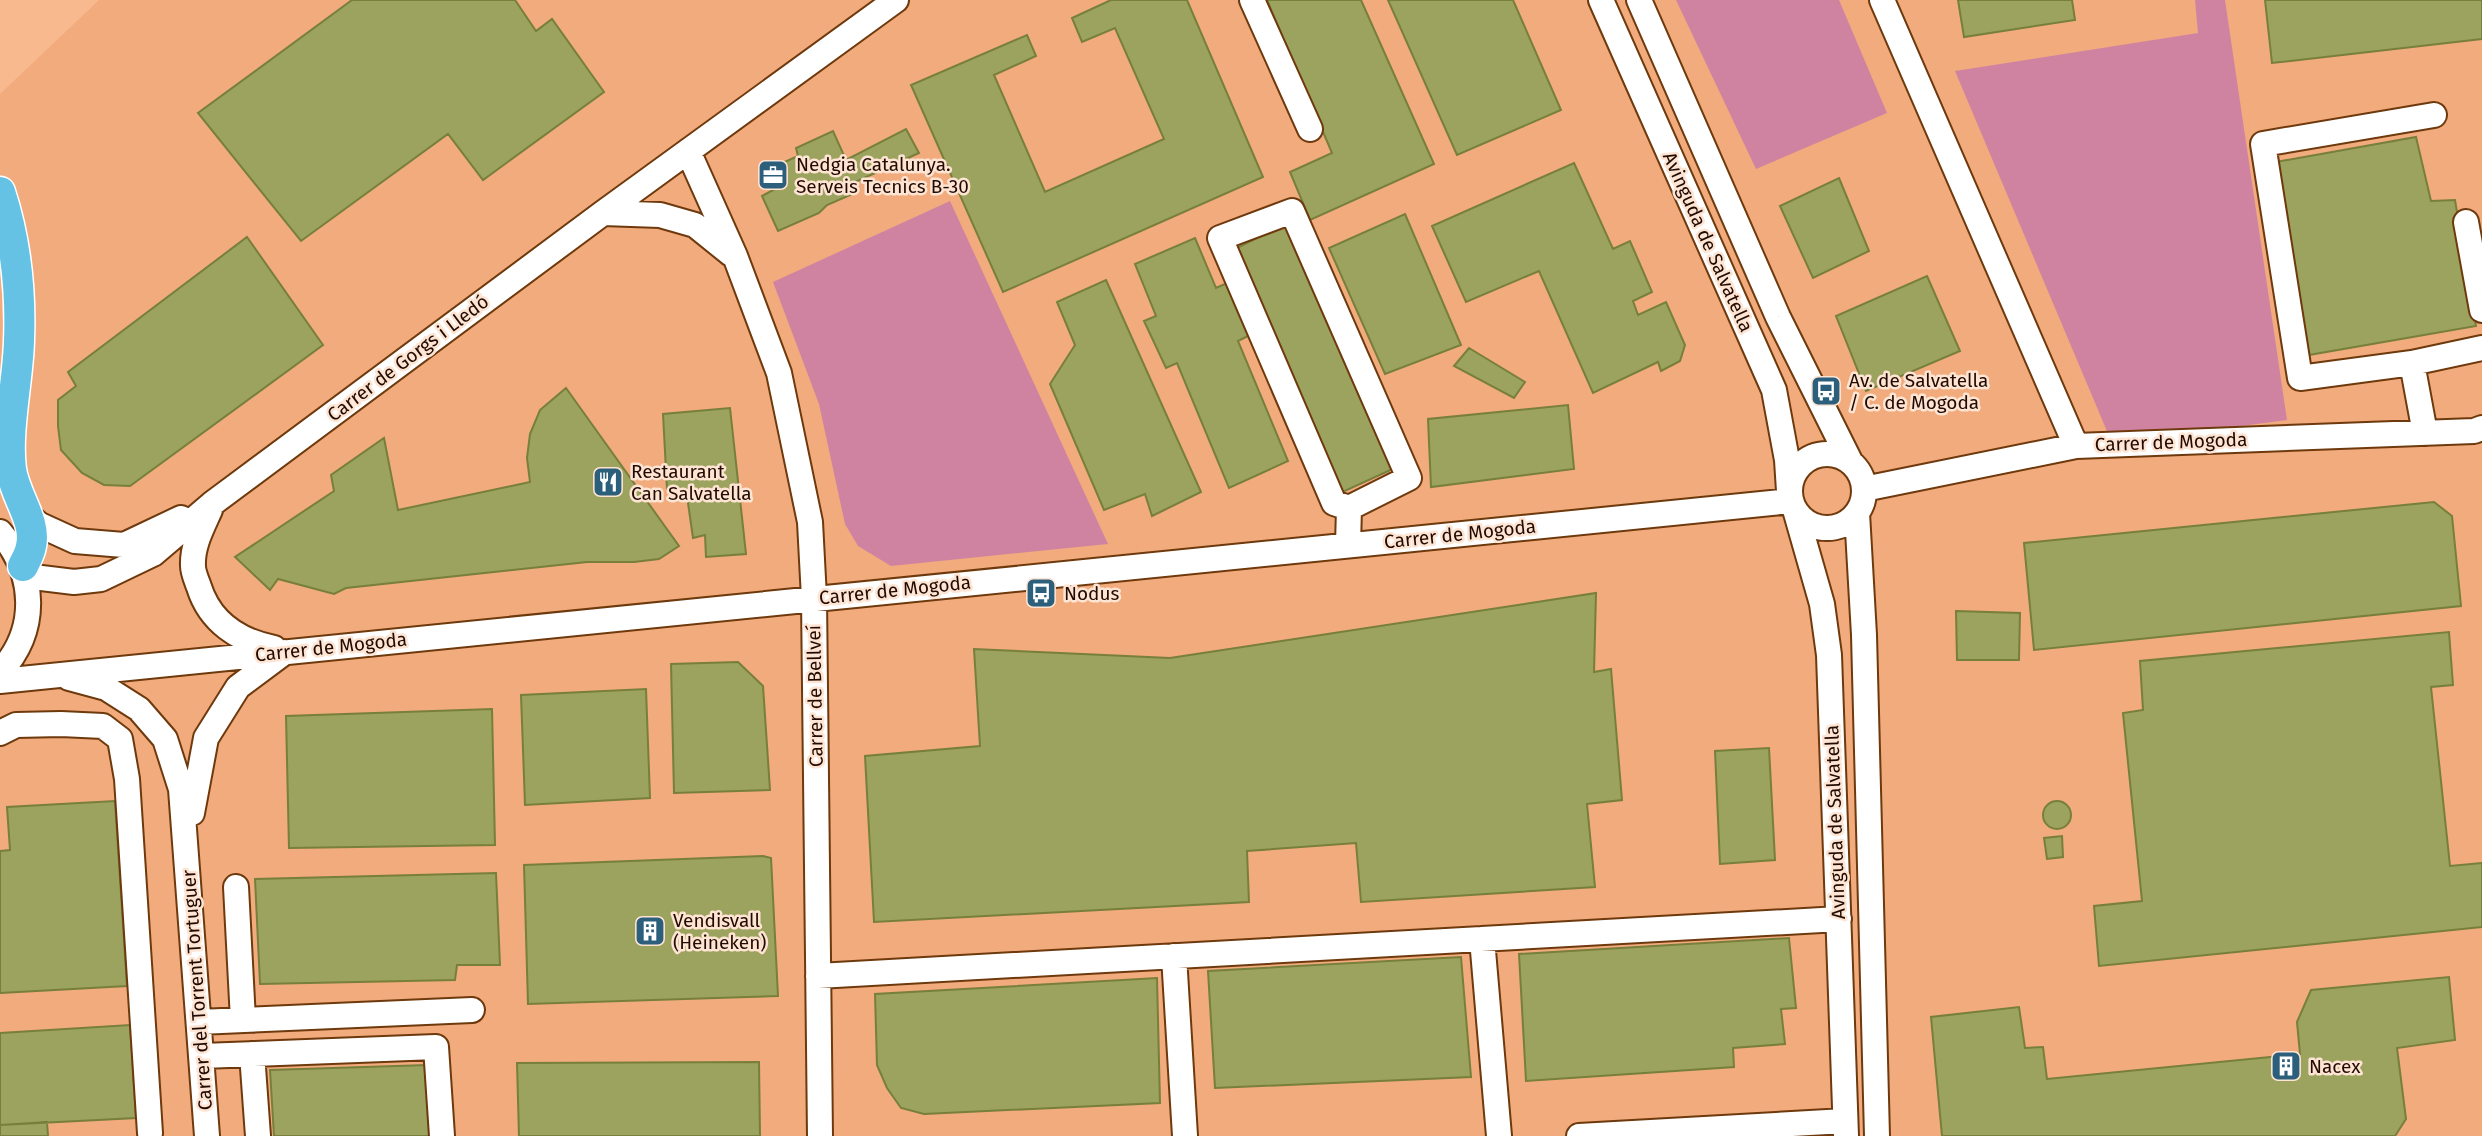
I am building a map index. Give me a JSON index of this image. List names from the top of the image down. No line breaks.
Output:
{"streets":{"street":["Avinguda de Salvatella","Carrer de Gorgs i Lledó","Carrer de Mogoda","Carrer de Bellveí","Carrer del Torrent Tortuguer"]},"crossings":[["Avinguda de Salvatella","Carrer de Mogoda"],["Carrer de Gorgs i Lledó","Carrer de Mogoda"],["Carrer de Gorgs i Lledó","Carrer de Bellveí"],["Carrer de Gorgs i Lledó","Carrer del Torrent Tortuguer"],["Carrer de Mogoda","Carrer de Bellveí"],["Carrer de Mogoda","Carrer del Torrent Tortuguer"]],"places":{"office":["Nedgia Catalunya. Serveis Tecnics B-30"],"bus stop":["Av. de Salvatella / C. de Mogoda","Nodus"],"restaurant":["Restaurant Can Salvatella"],"building":["Vendisvall (Heineken)","Nacex"]}}
